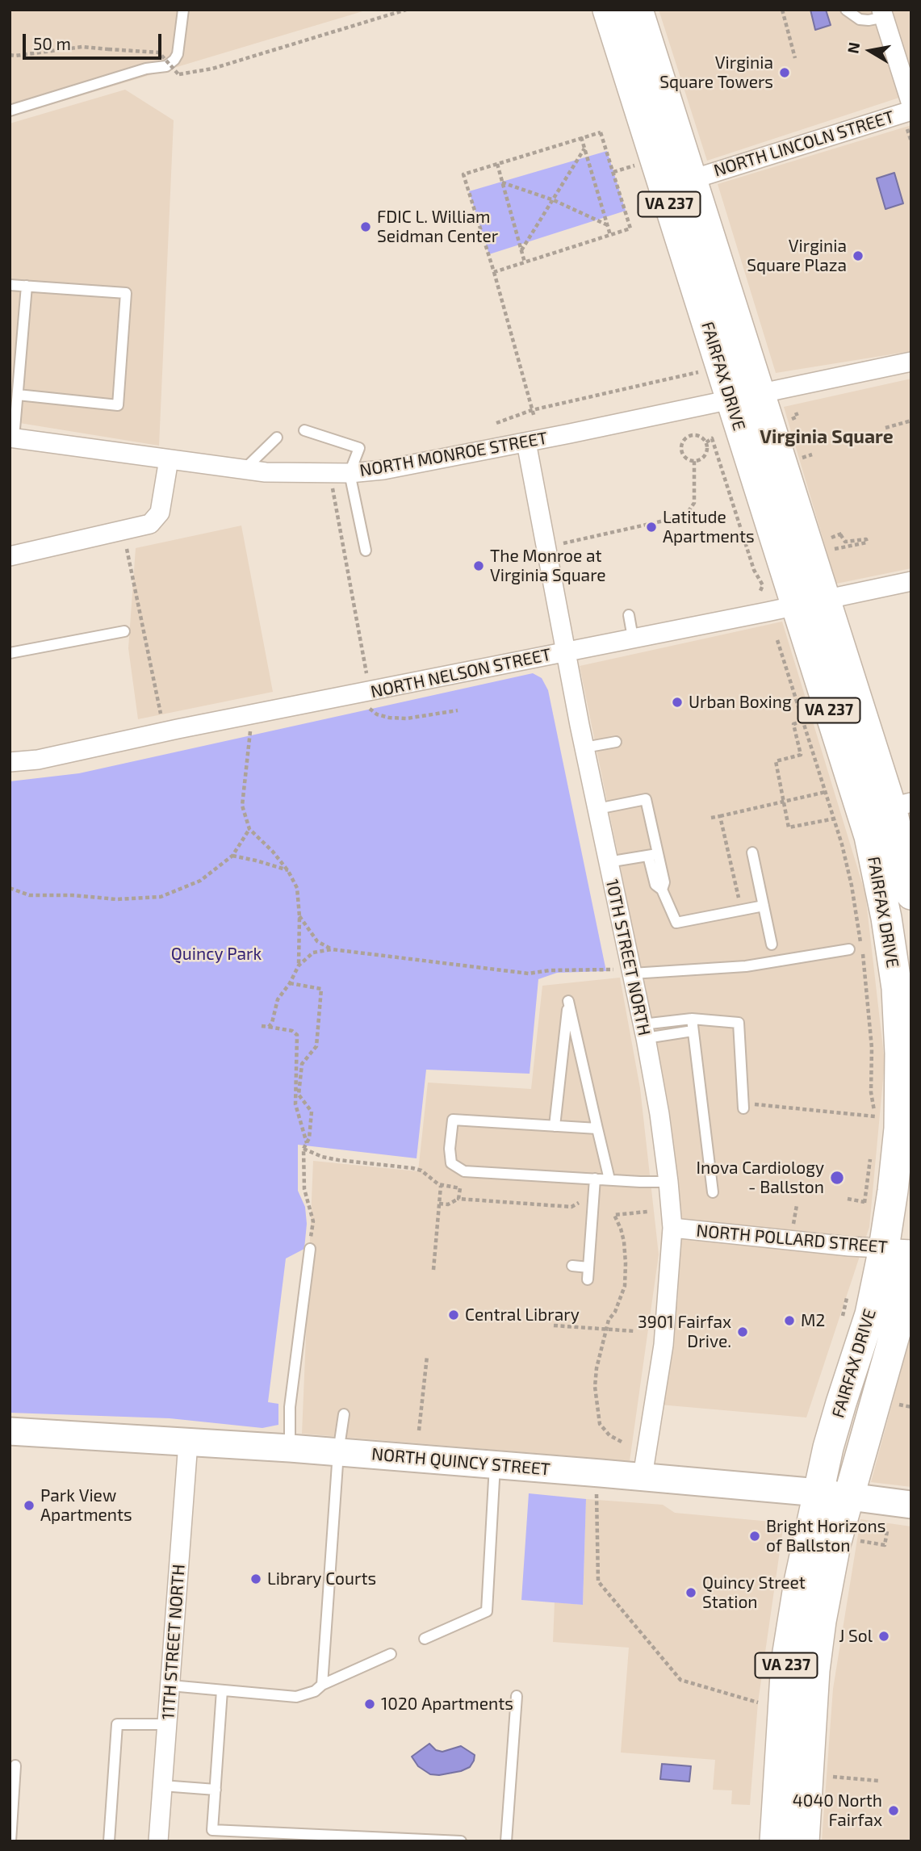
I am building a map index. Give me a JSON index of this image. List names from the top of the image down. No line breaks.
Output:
{"streets":{"main road":["VA 237","FAIRFAX DRIVE","NORTH QUINCY STREET"],"street":["NORTH LINCOLN STREET","NORTH MONROE STREET","NORTH NELSON STREET","10TH STREET NORTH","NORTH POLLARD STREET","11TH STREET NORTH"]},"crossings":[["NORTH LINCOLN STREET","FAIRFAX DRIVE"],["FAIRFAX DRIVE","NORTH MONROE STREET"],["FAIRFAX DRIVE","NORTH NELSON STREET"],["FAIRFAX DRIVE","NORTH POLLARD STREET"],["FAIRFAX DRIVE","NORTH QUINCY STREET"],["NORTH MONROE STREET","10TH STREET NORTH"],["NORTH NELSON STREET","10TH STREET NORTH"],["10TH STREET NORTH","NORTH POLLARD STREET"],["10TH STREET NORTH","NORTH QUINCY STREET"],["NORTH QUINCY STREET","11TH STREET NORTH"]],"districts":["Virginia Square"],"parks":["Quincy Park"],"places":["Virginia Square Towers","FDIC L. William Seidman Center","Virginia Square Plaza","Latitude Apartments","The Monroe at Virginia Square","Urban Boxing","Inova Cardiology - Ballston","Central Library","M2","3901 Fairfax Drive.","Park View Apartments","Bright Horizons of Ballston","Library Courts","Quincy Street Station","J Sol","1020 Apartments","4040 North Fairfax"],"scale_bar":"50 m","north":"left"}
